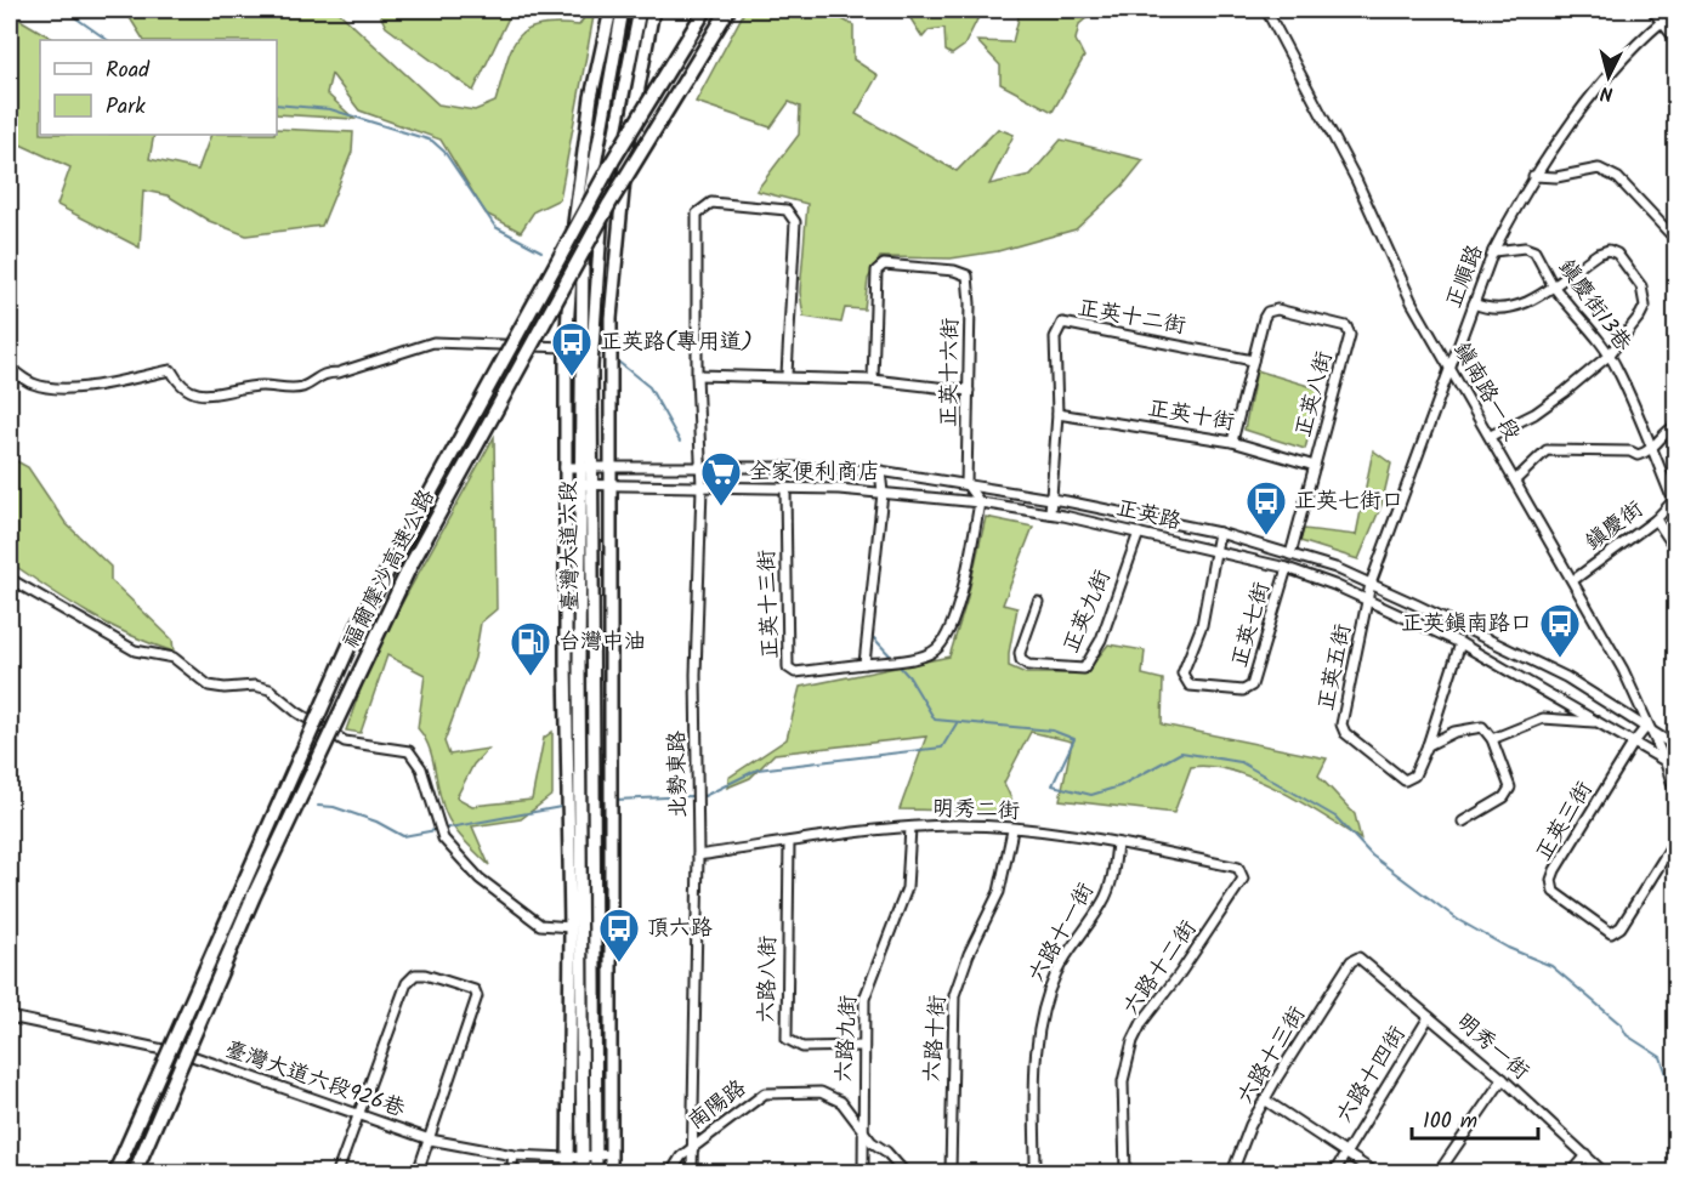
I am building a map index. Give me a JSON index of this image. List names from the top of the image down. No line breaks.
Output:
{"streets":{"highway":["福爾摩沙高速公路"],"main road":["臺灣大道六段"],"street":["正順路","鎮慶街13巷","正英十二街","正英十六街","鎮南路一段","正英八街","正英十街","正英路","鎮慶街","正英十三街","正英九街","正英七街","正英五街","北勢東路","明秀二街","正英三街","六路十一街","六路十二街","六路八街","六路九街","六路十街","明秀一街","六路十三街","六路十四街","臺灣大道六段926巷","南陽路"]},"crossings":[["正順路","鎮慶街13巷"],["正順路","鎮南路一段"],["正順路","正英路"],["正順路","正英五街"],["鎮慶街13巷","鎮慶街"],["正英十二街","正英八街"],["正英十二街","正英十街"],["正英十二街","正英路"],["正英十六街","正英路"],["鎮南路一段","正英路"],["鎮南路一段","鎮慶街"],["鎮南路一段","正英三街"],["正英八街","正英十街"],["正英八街","正英路"],["正英路","臺灣大道六段"],["正英路","正英十三街"],["正英路","正英九街"],["正英路","正英七街"],["正英路","正英五街"],["正英路","北勢東路"],["正英路","正英三街"],["臺灣大道六段","臺灣大道六段926巷"],["北勢東路","明秀二街"],["北勢東路","南陽路"],["明秀二街","六路十一街"],["明秀二街","六路十二街"],["明秀二街","六路八街"],["明秀二街","六路九街"],["明秀二街","六路十街"],["六路八街","六路九街"],["六路九街","南陽路"],["明秀一街","六路十三街"],["明秀一街","六路十四街"],["六路十三街","六路十四街"]],"places":{"bus stop":["正英路(專用道)","正英七街口","正英鎮南路口","頂六路"],"supermarket":["全家便利商店"],"fuel station":["台灣中油"]},"legend":["Road","Park"],"scale_bar":"100 m","north":"bottom"}
